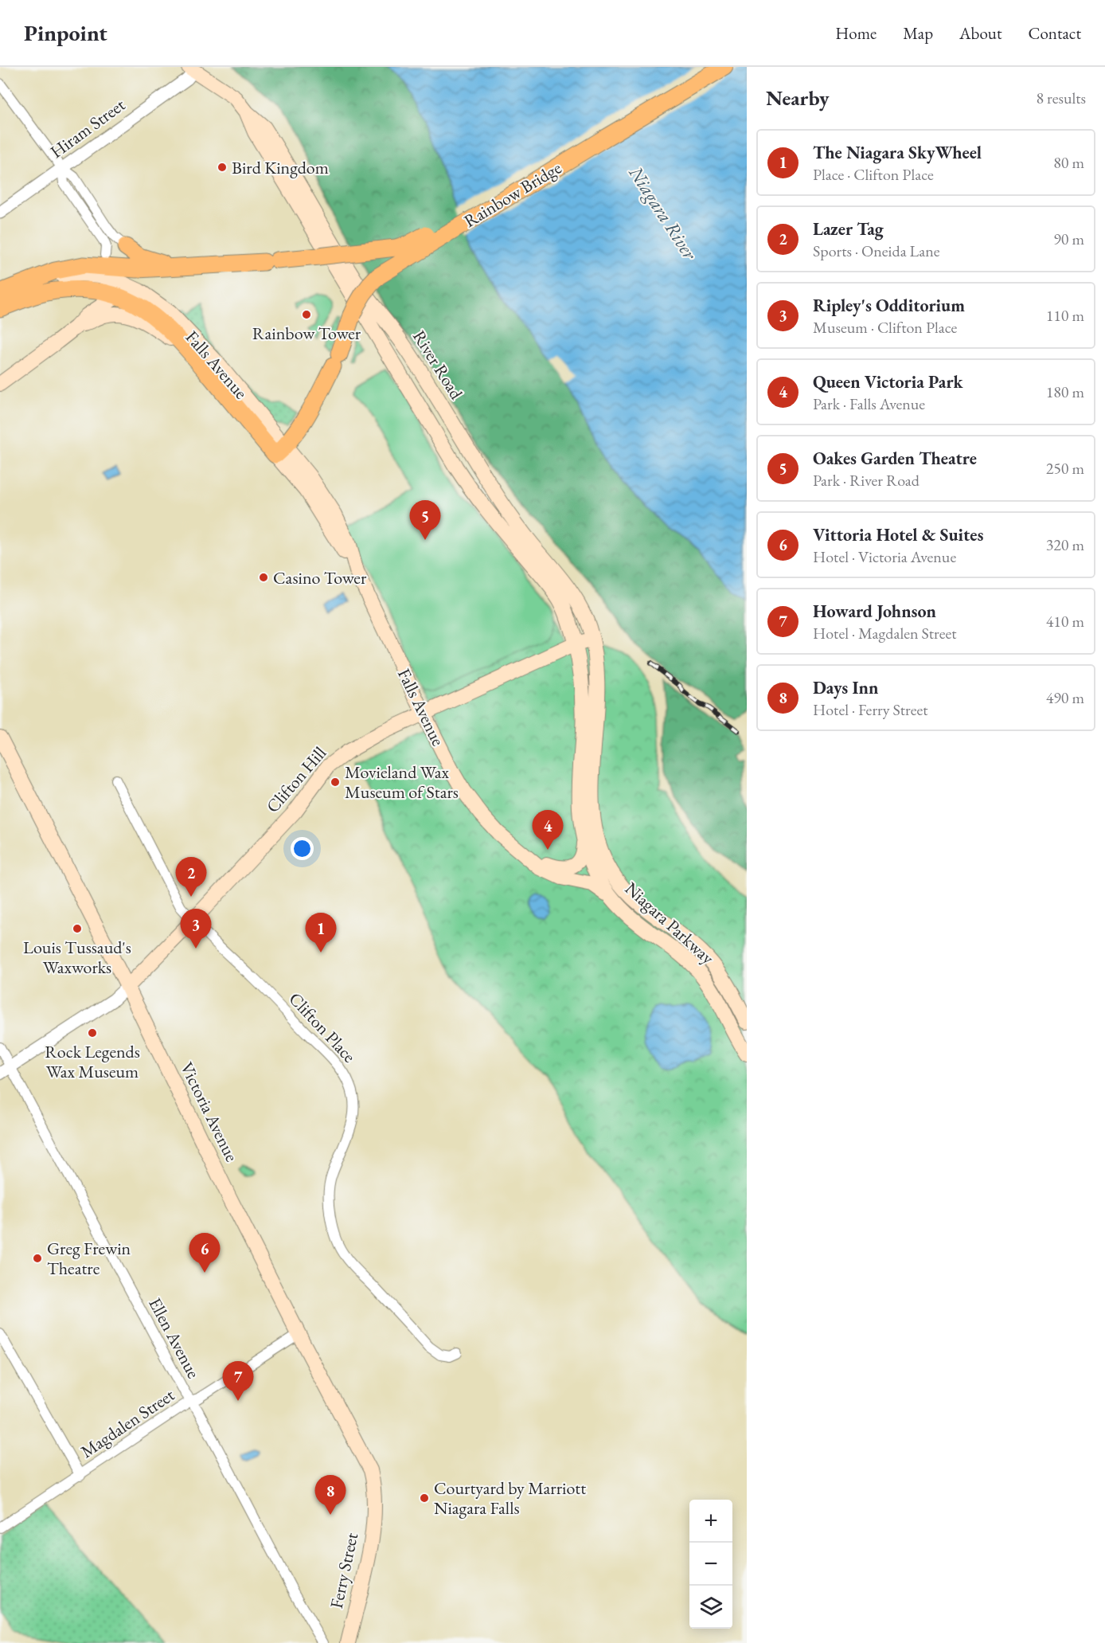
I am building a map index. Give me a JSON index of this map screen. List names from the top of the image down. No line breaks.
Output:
{"streets":{"highway":["Rainbow Bridge","Falls Avenue"],"main road":["River Road","Clifton Hill","Niagara Parkway","Victoria Avenue","Ferry Street"],"street":["Hiram Street","Clifton Place","Ellen Avenue","Magdalen Street"]},"crossings":[["Hiram Street","River Road"],["Rainbow Bridge","Falls Avenue"],["Falls Avenue","Clifton Hill"],["Falls Avenue","Niagara Parkway"],["River Road","Clifton Hill"],["River Road","Niagara Parkway"],["Clifton Hill","Niagara Parkway"],["Clifton Hill","Clifton Place"],["Clifton Hill","Victoria Avenue"],["Victoria Avenue","Magdalen Street"],["Victoria Avenue","Ferry Street"],["Ellen Avenue","Magdalen Street"]],"water":["Niagara River"],"places":["Bird Kingdom","Rainbow Tower","Casino Tower","Movieland Wax Museum of Stars","Louis Tussaud's Waxworks","Rock Legends Wax Museum","Greg Frewin Theatre","Courtyard by Marriott Niagara Falls"],"page":{"header":"Pinpoint","nav":["Home","Map","About","Contact"],"heading":["Nearby","8 results"],"list":[{"mark":"1","name":"The Niagara SkyWheel","note":"Place · Clifton Place","value":"80 m"},{"mark":"2","name":"Lazer Tag","note":"Sports · Oneida Lane","value":"90 m"},{"mark":"3","name":"Ripley's Odditorium","note":"Museum · Clifton Place","value":"110 m"},{"mark":"4","name":"Queen Victoria Park","note":"Park · Falls Avenue","value":"180 m"},{"mark":"5","name":"Oakes Garden Theatre","note":"Park · River Road","value":"250 m"},{"mark":"6","name":"Vittoria Hotel & Suites","note":"Hotel · Victoria Avenue","value":"320 m"},{"mark":"7","name":"Howard Johnson","note":"Hotel · Magdalen Street","value":"410 m"},{"mark":"8","name":"Days Inn","note":"Hotel · Ferry Street","value":"490 m"}],"pins":["5","4","2","3","1","6","7","8"],"map_buttons":["+","−"]}}
